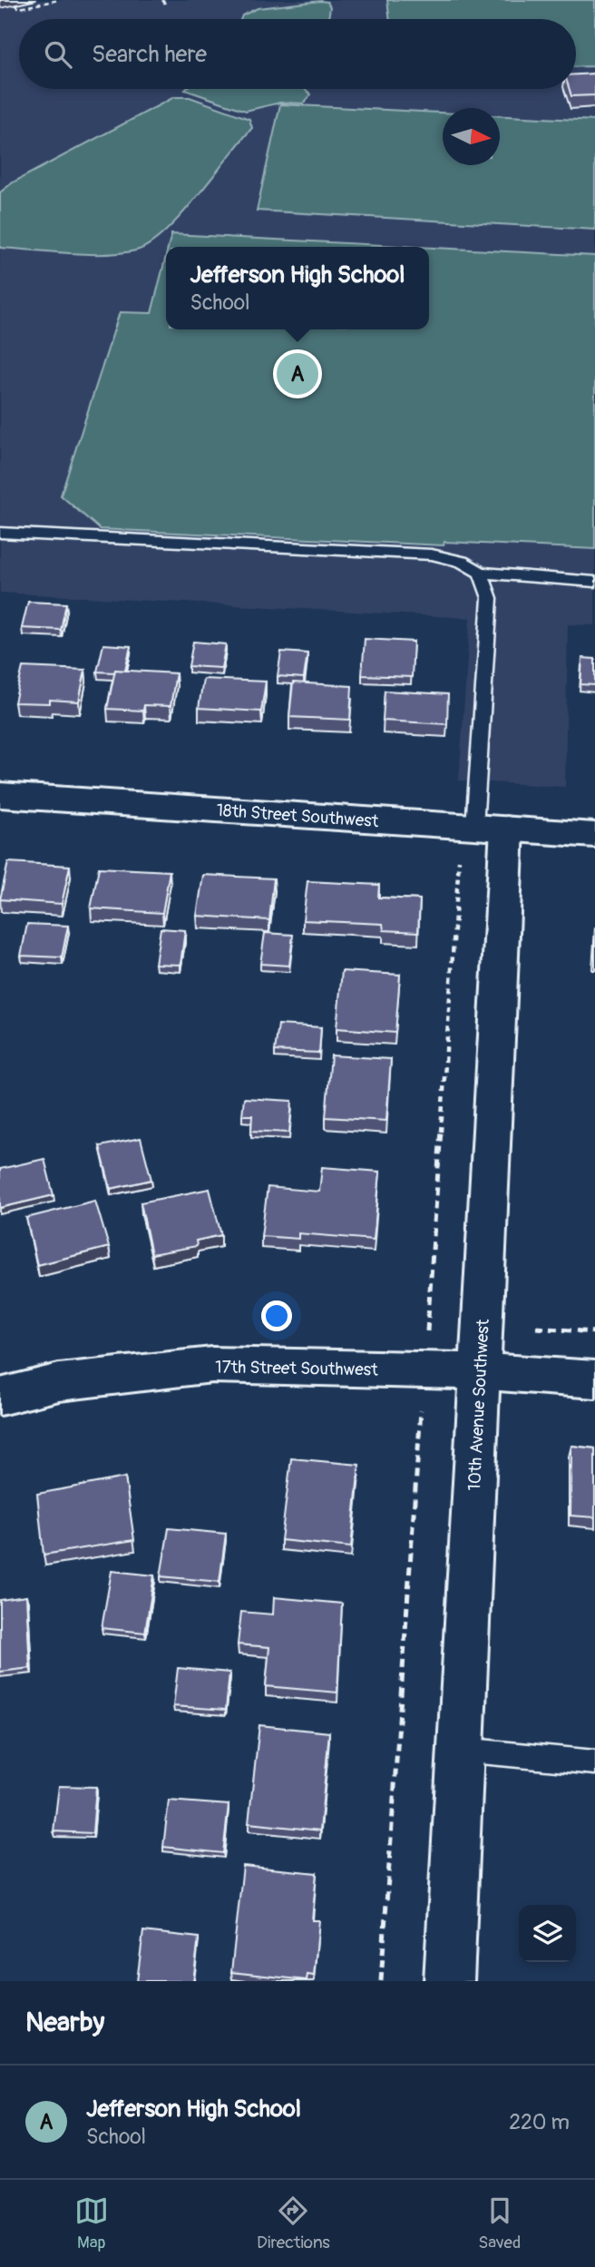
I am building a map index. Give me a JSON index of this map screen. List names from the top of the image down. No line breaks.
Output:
{"streets":{"street":["18th Street Southwest","17th Street Southwest","10th Avenue Southwest"]},"crossings":[["18th Street Southwest","10th Avenue Southwest"],["17th Street Southwest","10th Avenue Southwest"]],"north":"right","page":{"search":"Search here","popup":["Jefferson High School","School"],"pins":"A","heading":"Nearby","list":[{"mark":"A","name":"Jefferson High School","note":"School","value":"220 m"}],"nav":["Map","Directions","Saved"]}}
